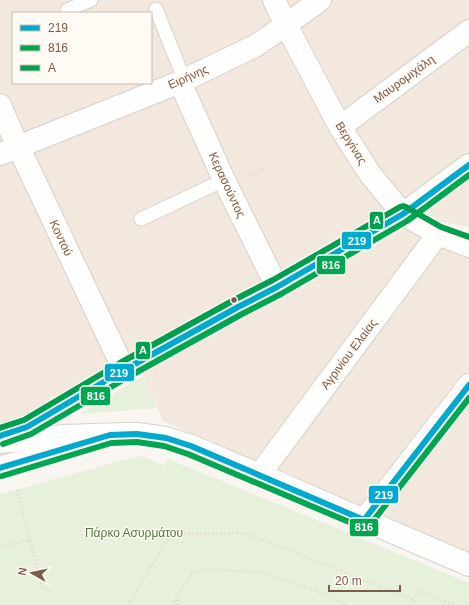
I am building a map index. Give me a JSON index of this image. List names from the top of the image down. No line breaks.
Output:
{"streets":{"street":["Ειρήνης","Μαυρομιχάλη","Βεργίνας","Κερασούντος","Κοντού","Αγρινίου Ελαίας"]},"crossings":[["Ειρήνης","Βεργίνας"],["Ειρήνης","Κερασούντος"],["Ειρήνης","Κοντού"],["Μαυρομιχάλη","Βεργίνας"],["Βεργίνας","Αγρινίου Ελαίας"]],"parks":["Πάρκο Ασυρμάτου"],"lines":["transit line 219","transit line 816","transit line Α"],"legend":["219","816","Α"],"scale_bar":"20 m","north":"left"}
